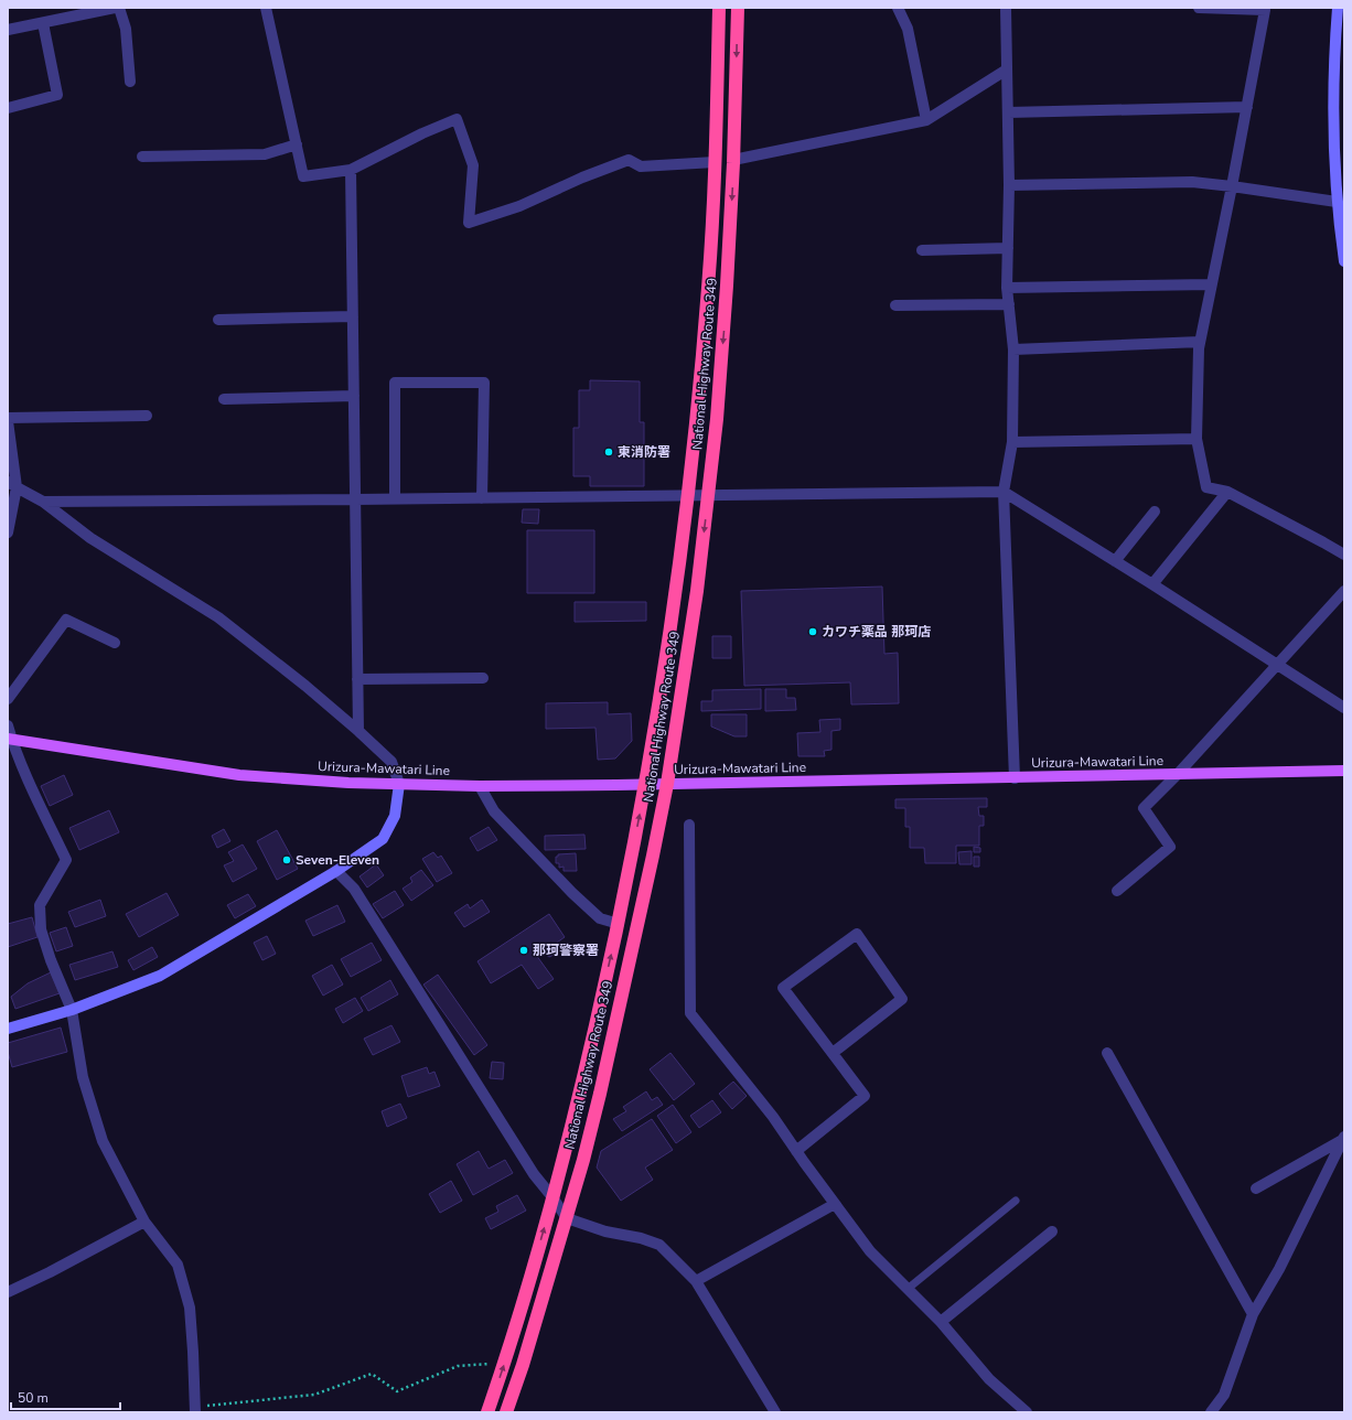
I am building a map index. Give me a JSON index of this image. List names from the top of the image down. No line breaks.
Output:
{"streets":{"highway":["National Highway Route 349"],"main road":["Urizura-Mawatari Line"]},"crossings":[["National Highway Route 349","Urizura-Mawatari Line"]],"places":["東消防署","カワチ薬品 那珂店","Seven-Eleven","那珂警察署"],"scale_bar":"50 m"}
